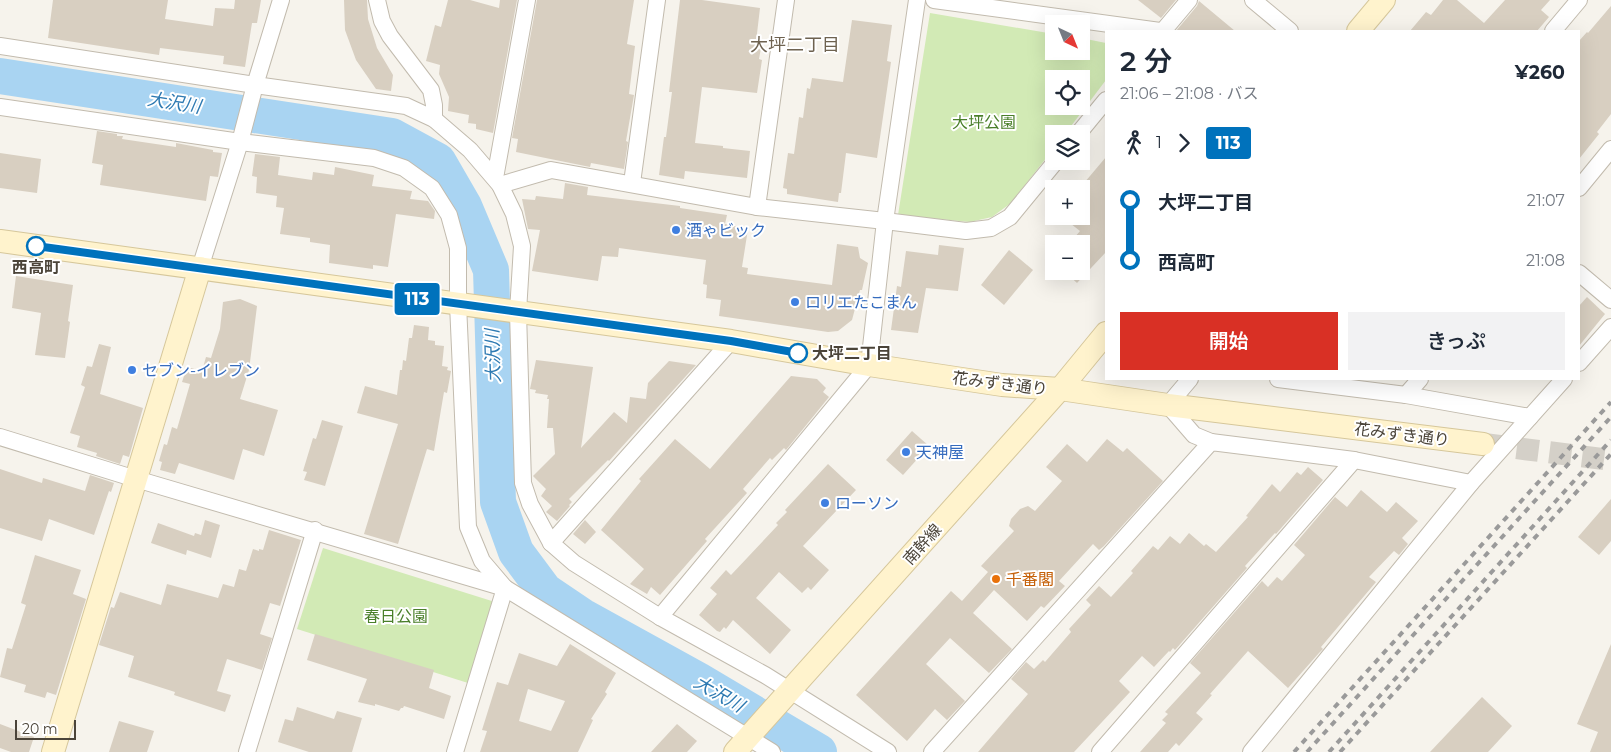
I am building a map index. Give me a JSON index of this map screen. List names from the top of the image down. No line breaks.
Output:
{"streets":{"street":["花みずき通り","南幹線"]},"crossings":[["花みずき通り","南幹線"]],"districts":["大坪二丁目"],"water":["大沢川"],"parks":["大坪公園","春日公園"],"places":["酒ゃビック","西高町","ロリエたこまん","大坪二丁目","セブン-イレブン","天神屋","ローソン","千番閣"],"lines":["bus line 113"],"scale_bar":"20 m","north":"bottom right","page":{"on_map":"113","map_buttons":["+","−"],"heading":["2 分","21:06 – 21:08 · バス","¥260"],"legs":["1","113"],"list":[{"name":"大坪二丁目","value":"21:07"},{"name":"西高町","value":"21:08"}],"buttons":["開始","きっぷ"],"scale":"20 m"}}
